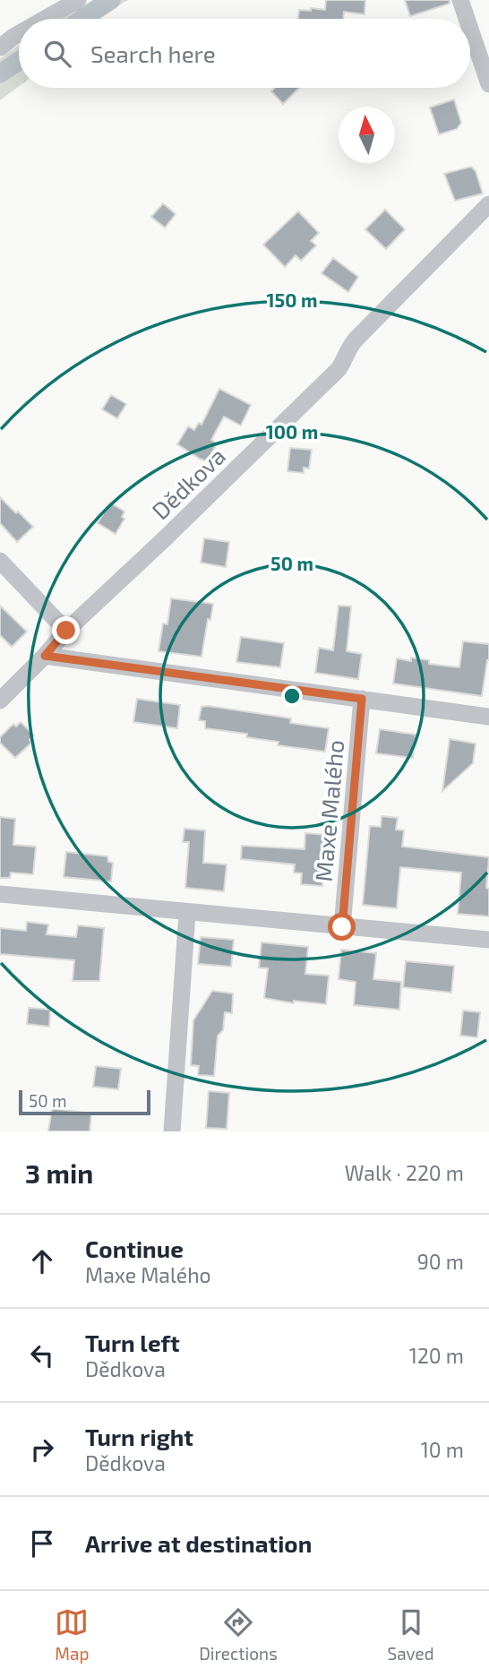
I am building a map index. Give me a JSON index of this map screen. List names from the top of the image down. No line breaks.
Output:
{"streets":{"street":["Dědkova","Maxe Malého"]},"scale_bar":"50 m","north":"top","page":{"search":"Search here","scale":"50 m","heading":["3 min","Walk · 220 m"],"list":[["Continue","Maxe Malého","90 m"],["Turn left","Dědkova","120 m"],["Turn right","Dědkova","10 m"],"Arrive at destination"],"nav":["Map","Directions","Saved"]},"rings":["150 m","100 m","50 m"]}
